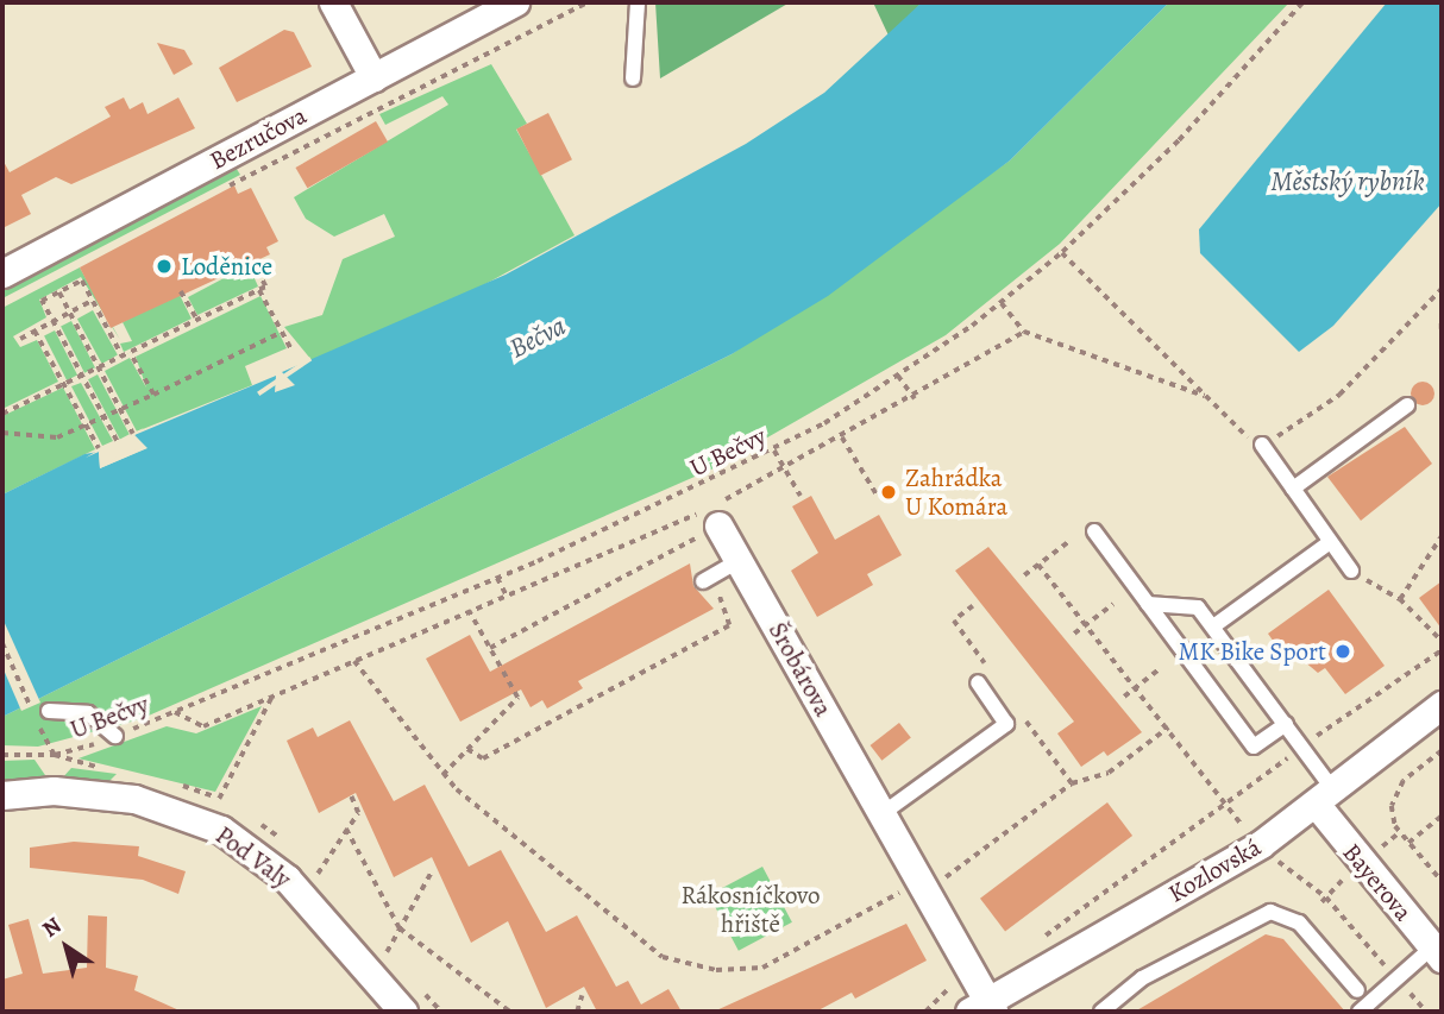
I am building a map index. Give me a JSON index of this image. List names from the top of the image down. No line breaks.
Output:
{"streets":{"street":["Bezručova","Šrobárova","Pod Valy","Kozlovská","Bayerova"],"path":["U Bečvy"]},"crossings":[["Šrobárova","Kozlovská"],["Kozlovská","Bayerova"]],"water":["Městský rybník","Bečva"],"parks":["Rákosníčkovo hřiště"],"places":["Loděnice","Zahrádka U Komára","MK Bike Sport"],"north":"top left"}
